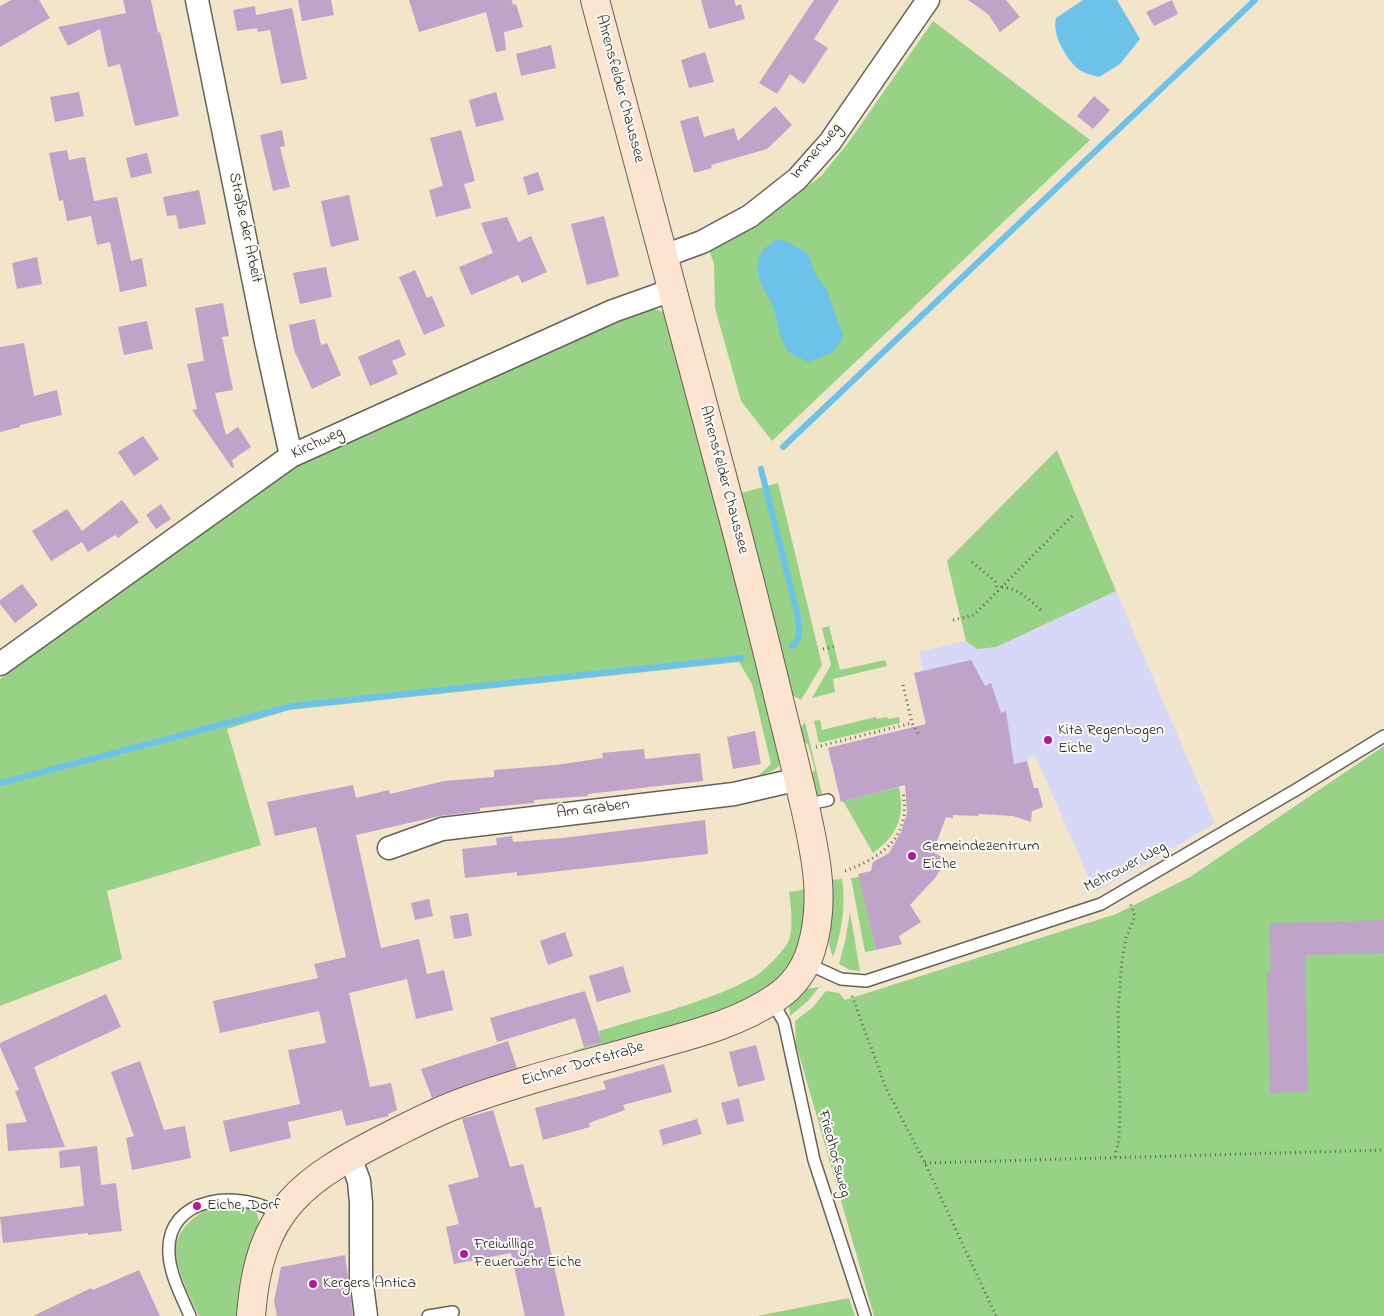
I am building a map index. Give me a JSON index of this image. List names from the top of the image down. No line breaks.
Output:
{"streets":{"main road":["Ahrensfelder Chaussee","Eichner Dorfstraße"],"street":["Immenweg","Straße der Arbeit","Kirchweg","Am Graben"],"lane":["Mehrower Weg","Friedhofsweg"]},"crossings":[["Ahrensfelder Chaussee","Immenweg"],["Ahrensfelder Chaussee","Kirchweg"],["Ahrensfelder Chaussee","Am Graben"],["Ahrensfelder Chaussee","Mehrower Weg"],["Ahrensfelder Chaussee","Eichner Dorfstraße"],["Straße der Arbeit","Kirchweg"],["Mehrower Weg","Eichner Dorfstraße"],["Eichner Dorfstraße","Friedhofsweg"]],"places":["Kita Regenbogen Eiche","Gemeindezentrum Eiche","Eiche, Dorf","Freiwillige Feuerwehr Eiche","Kergers Antica"]}
